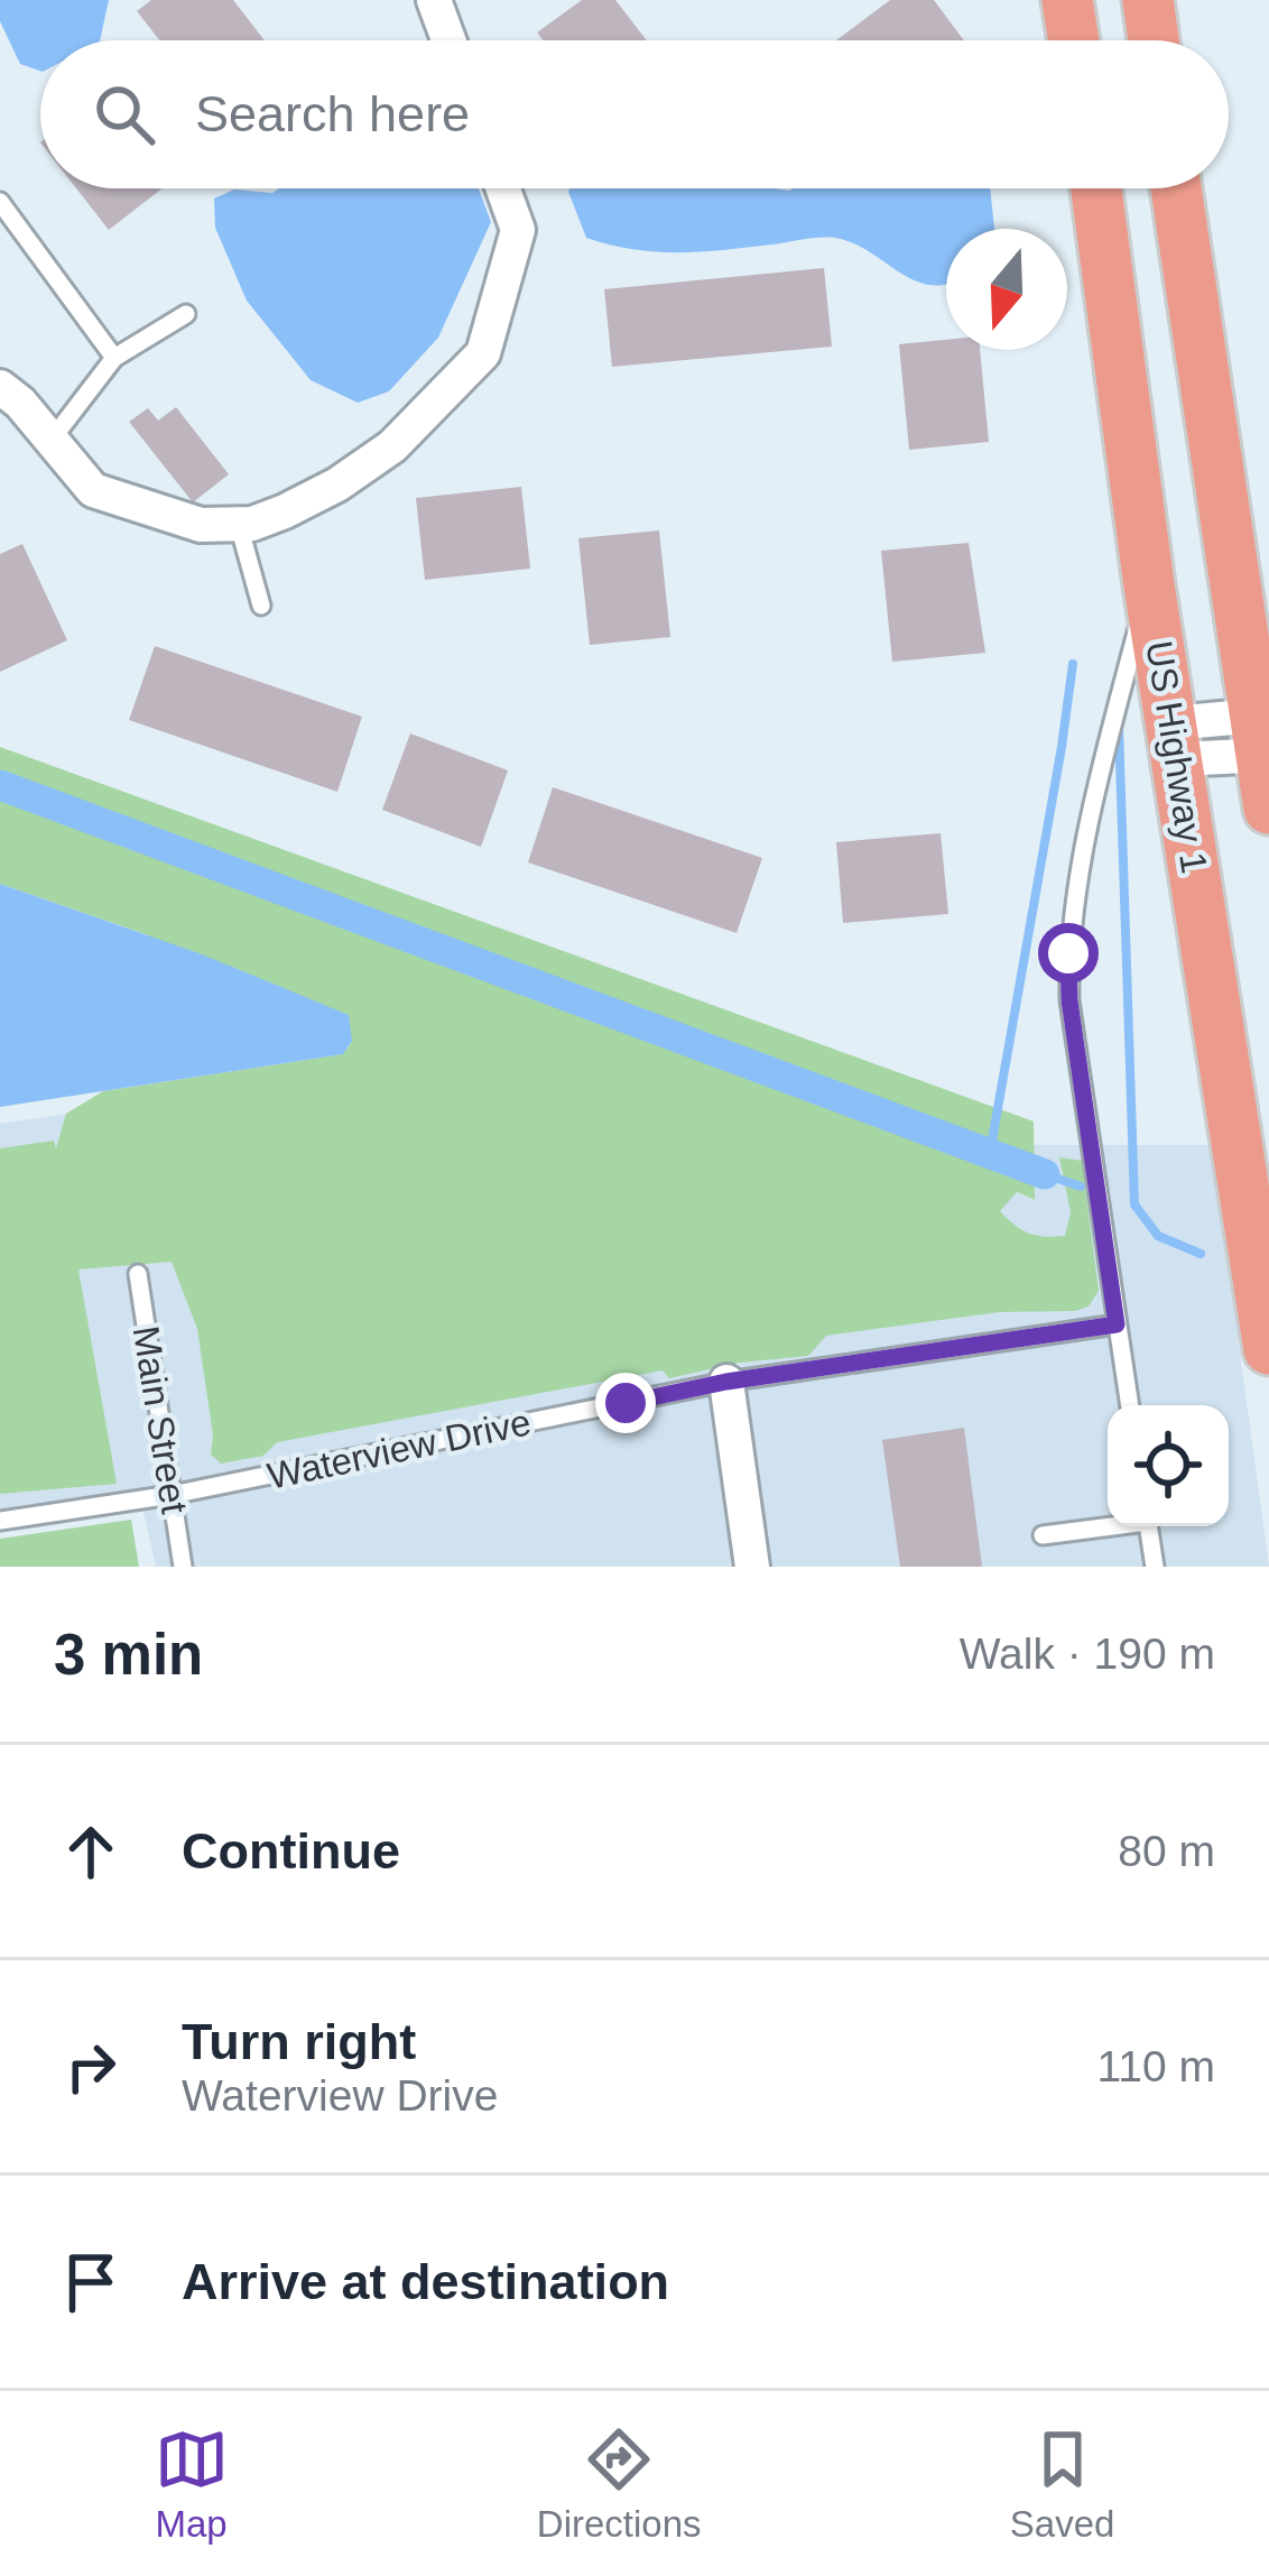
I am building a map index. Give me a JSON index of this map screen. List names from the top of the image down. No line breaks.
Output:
{"streets":{"main road":["US Highway 1"],"lane":["Main Street","Waterview Drive"]},"crossings":[["Main Street","Waterview Drive"]],"north":"bottom","page":{"search":"Search here","heading":["3 min","Walk · 190 m"],"list":[["Continue","80 m"],["Turn right","Waterview Drive","110 m"],"Arrive at destination"],"nav":["Map","Directions","Saved"]}}
